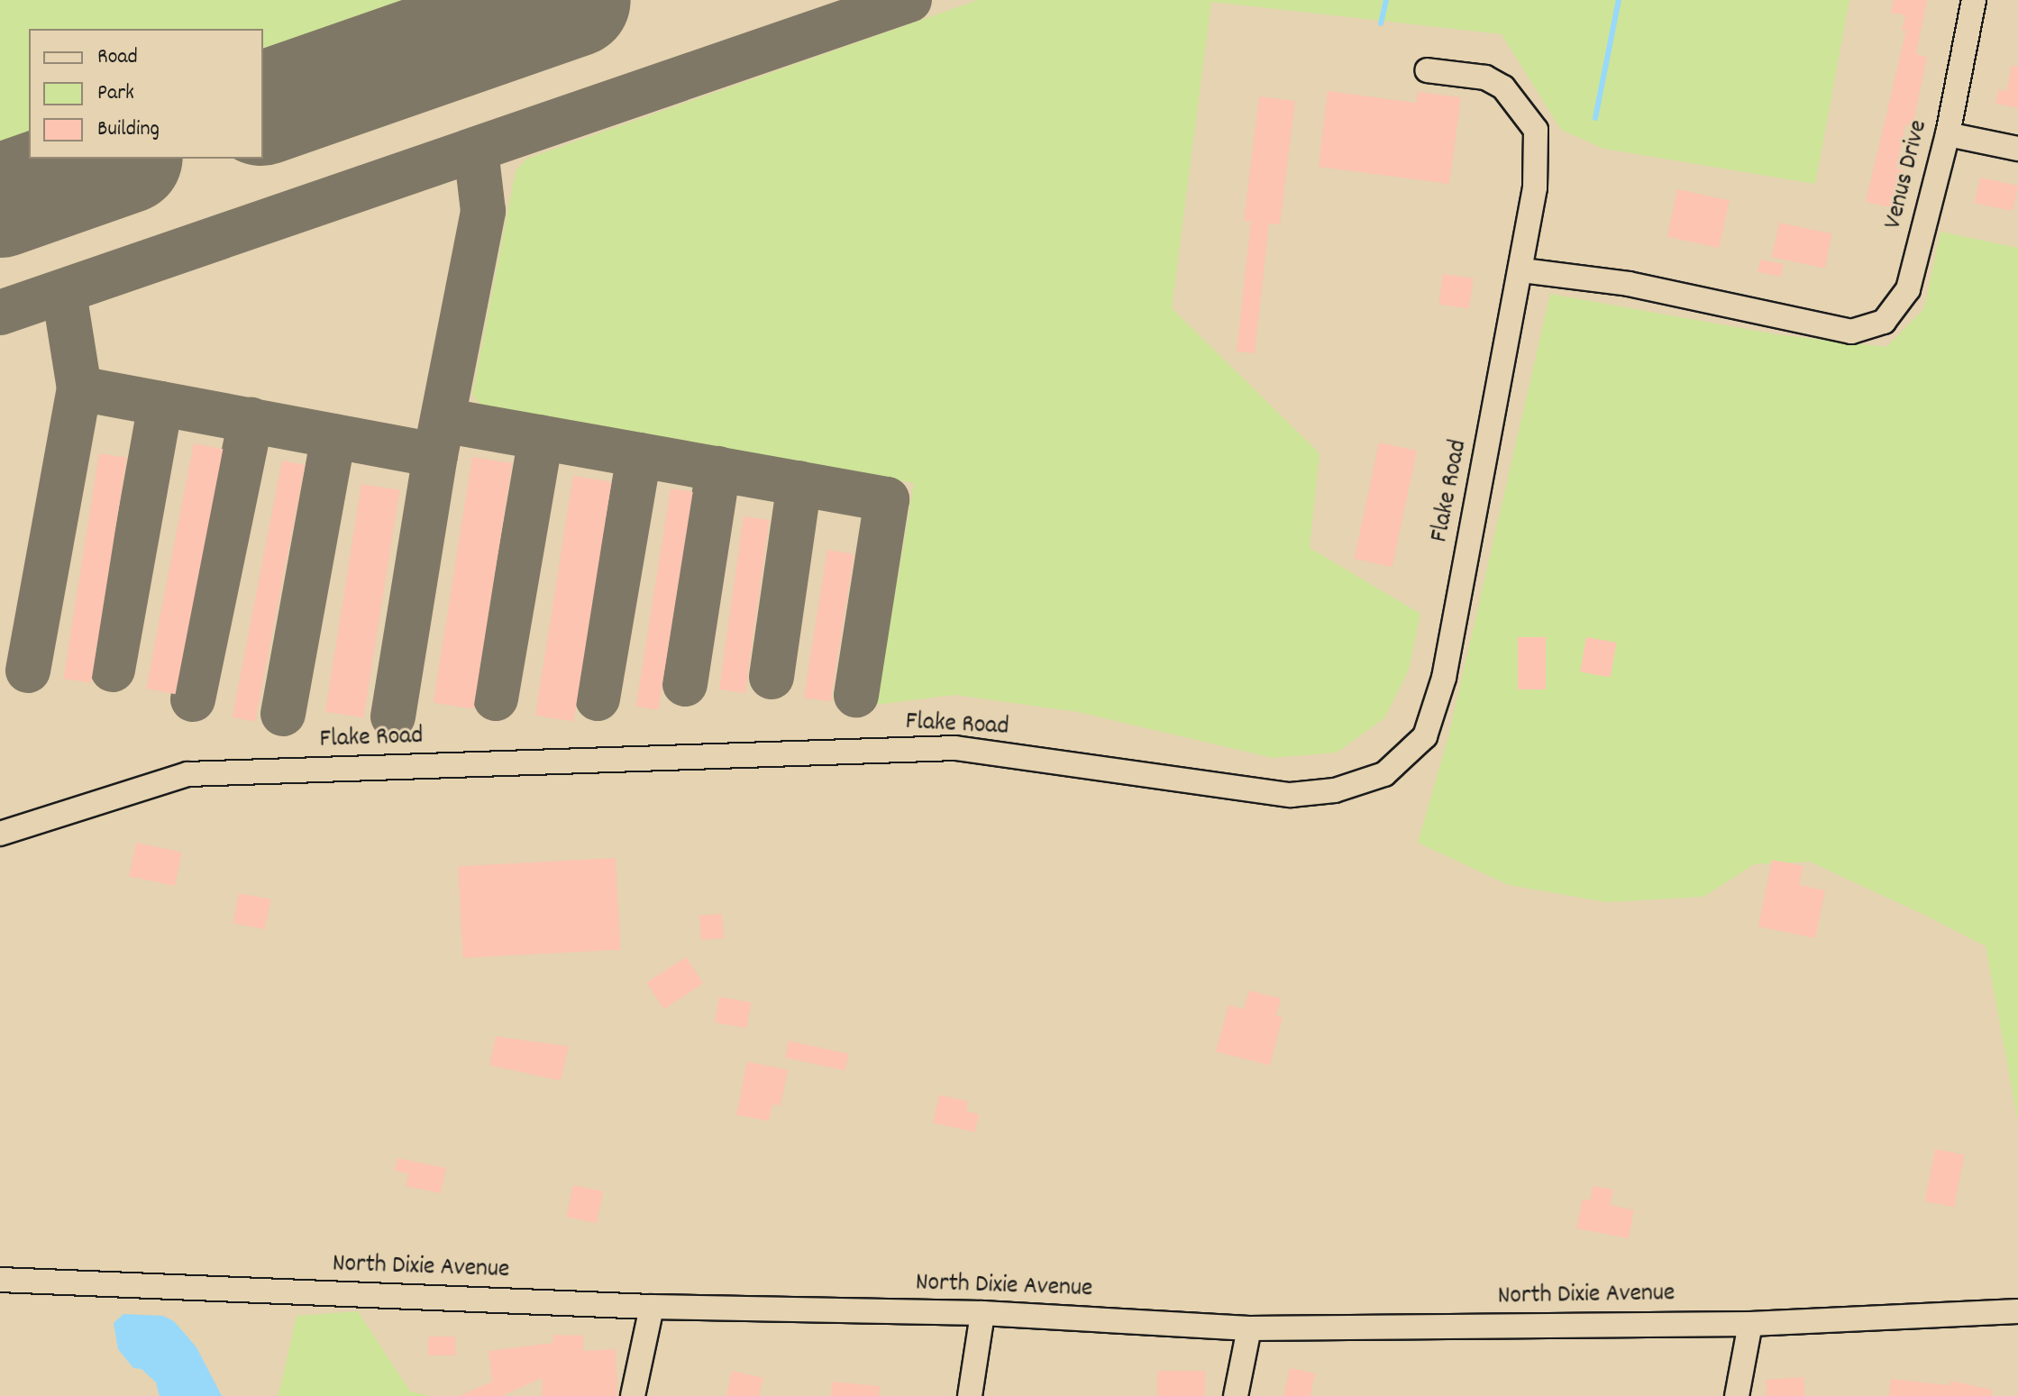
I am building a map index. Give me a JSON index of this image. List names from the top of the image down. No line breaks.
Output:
{"streets":{"street":["Venus Drive","Flake Road","North Dixie Avenue"]},"crossings":[["Venus Drive","Flake Road"]],"legend":["Road","Park","Building"]}
